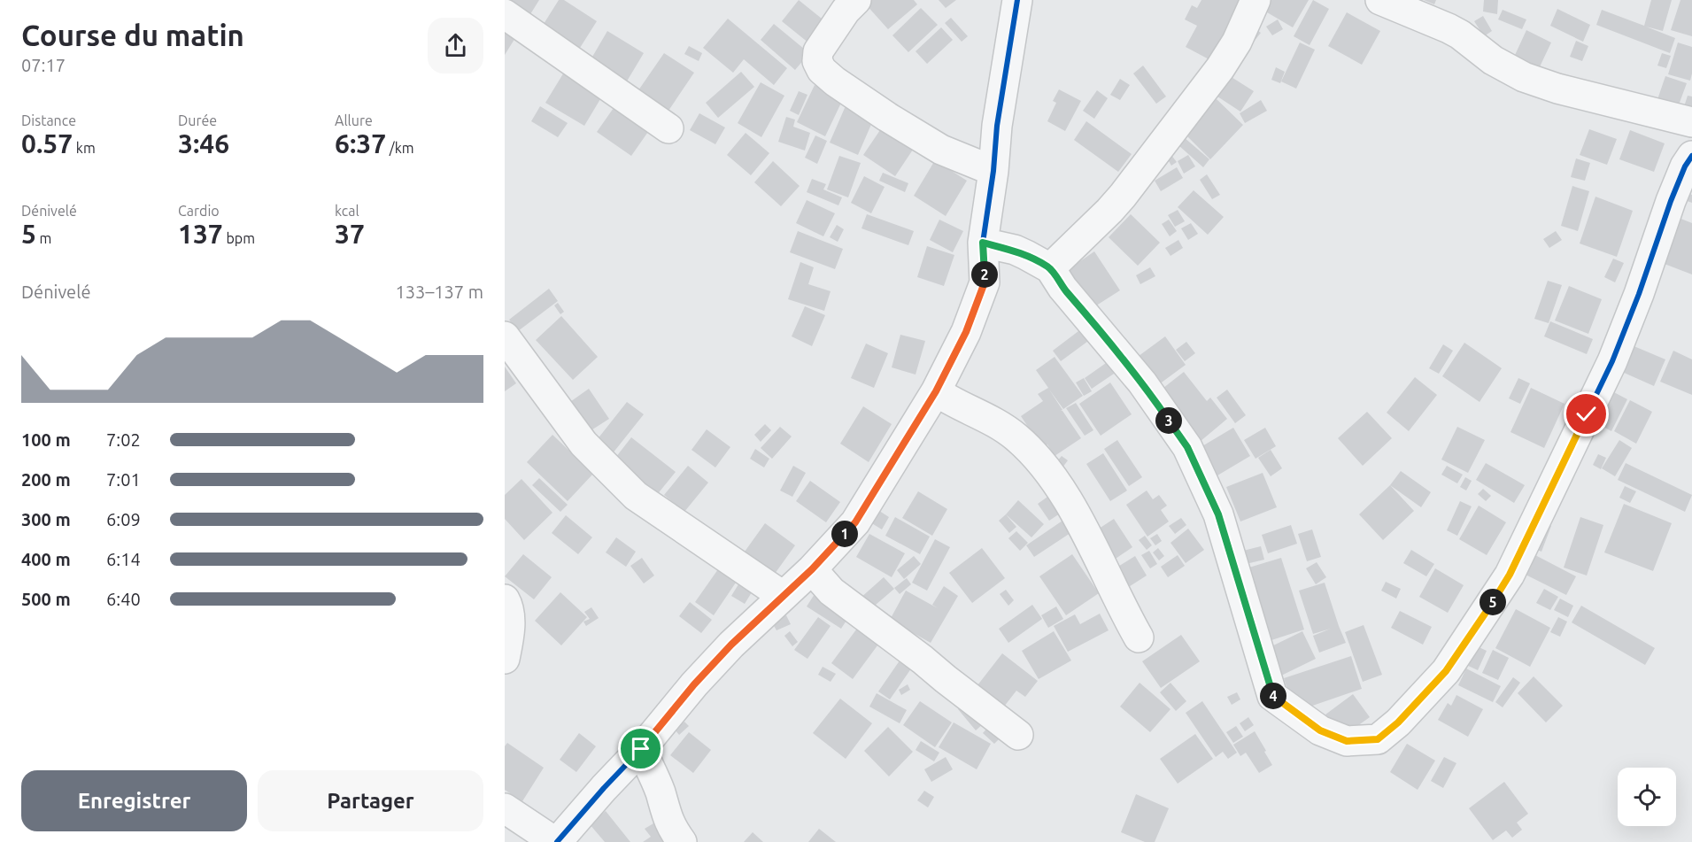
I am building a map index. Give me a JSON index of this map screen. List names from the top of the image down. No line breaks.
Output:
{"page":{"heading":["Course du matin","07:17"],"stats":[["Distance","0.57 km"],["Durée","3:46"],["Allure","6:37 /km"],["Dénivelé","5 m"],["Cardio","137 bpm"],["kcal","37"]],"pins":["2","3","1","5","4"],"chart":["Dénivelé","133–137 m"],"list":[{"name":"100 m","note":"7:02"},{"name":"200 m","note":"7:01"},{"name":"300 m","note":"6:09"},{"name":"400 m","note":"6:14"},{"name":"500 m","note":"6:40"}],"buttons":["Enregistrer","Partager"]}}
